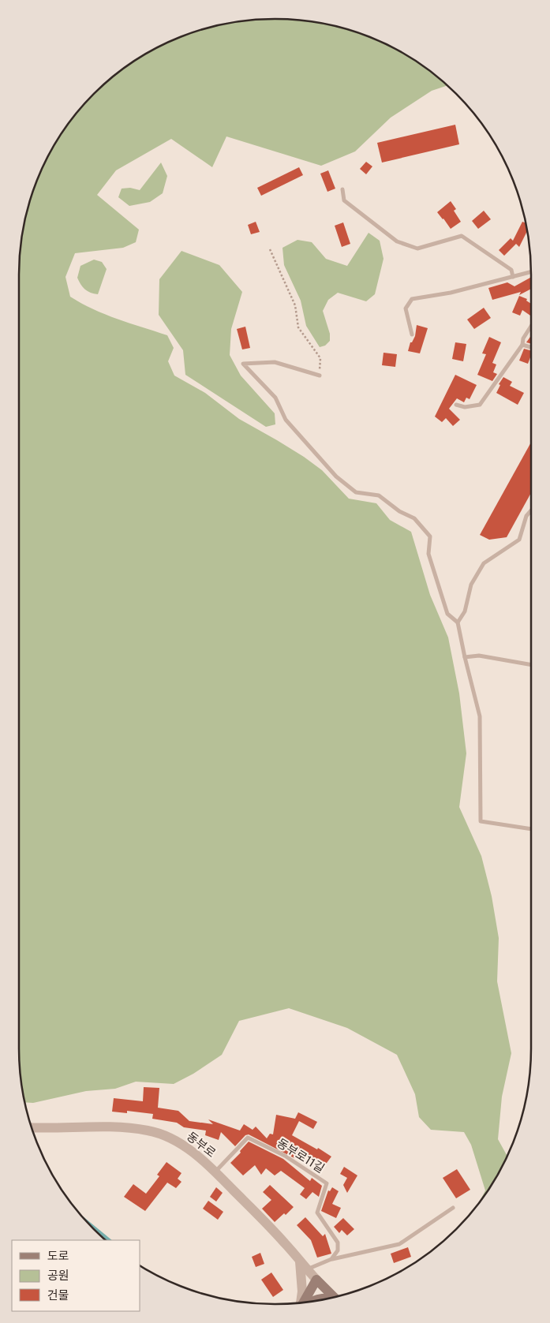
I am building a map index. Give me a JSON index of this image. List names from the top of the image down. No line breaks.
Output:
{"streets":{"street":["동부로"],"lane":["동부로11길"]},"crossings":[["동부로","동부로11길"]],"legend":["도로","공원","건물"]}
